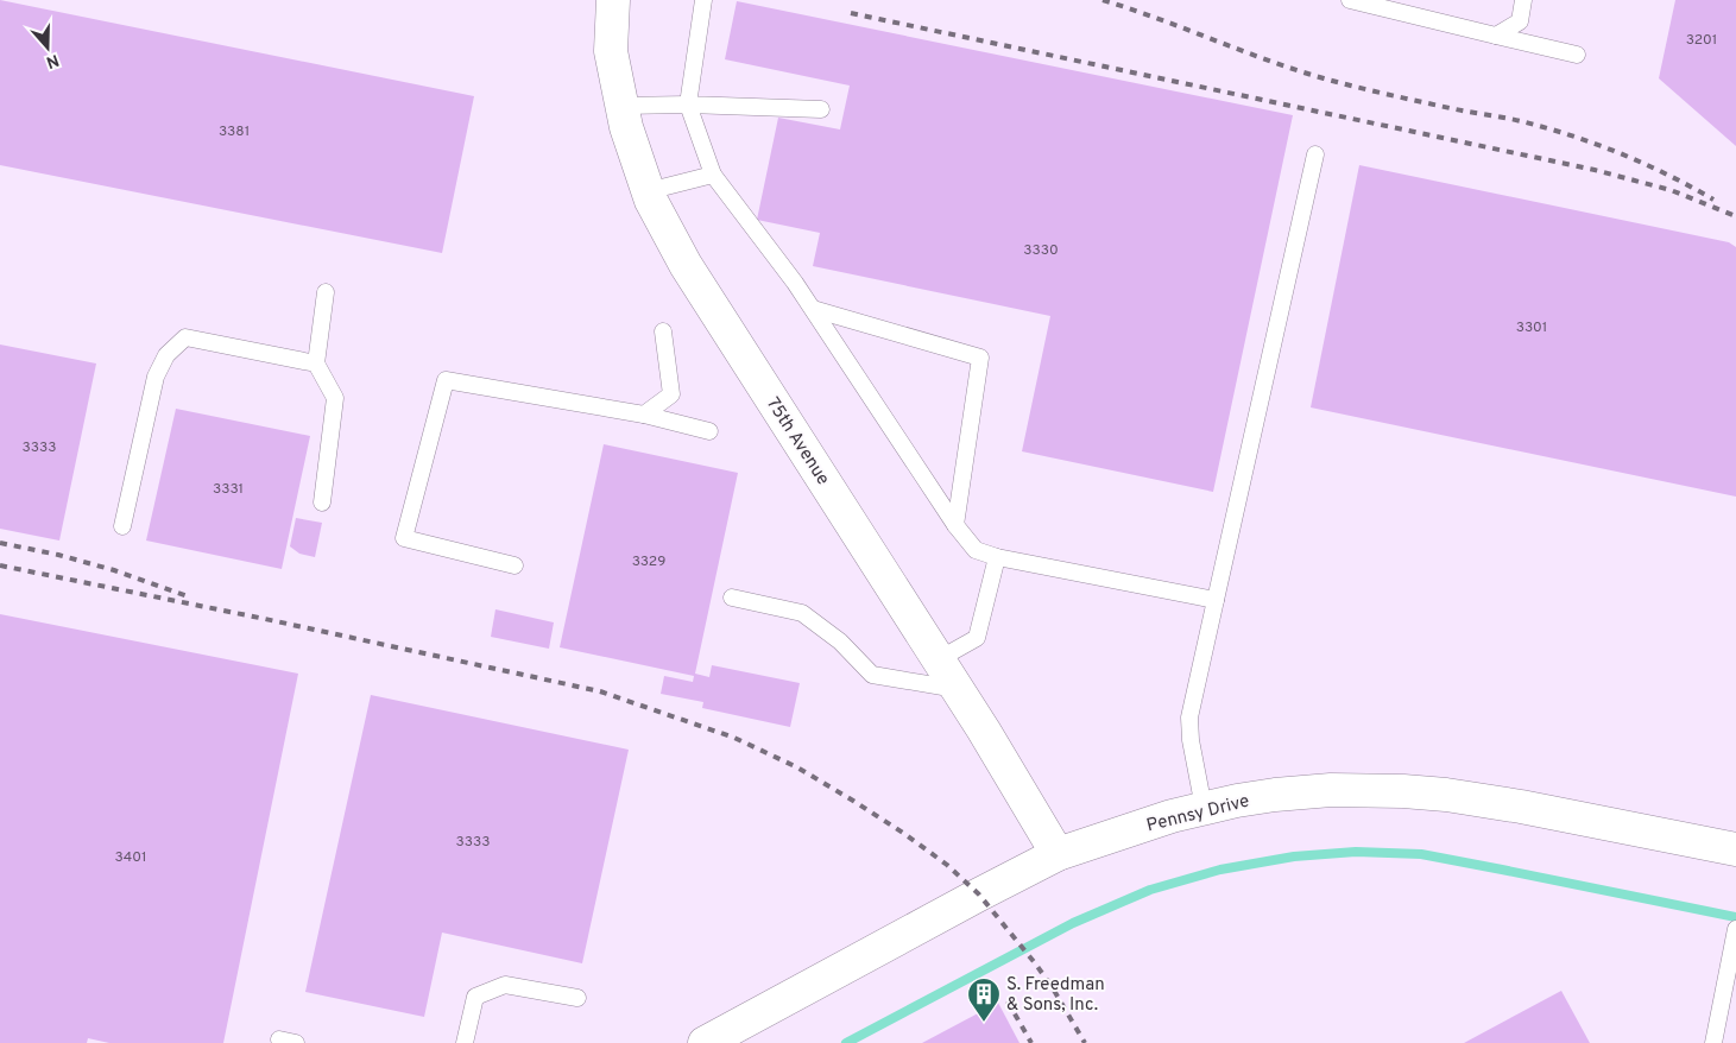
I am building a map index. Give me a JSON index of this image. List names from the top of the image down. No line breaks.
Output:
{"streets":{"main road":["75th Avenue","Pennsy Drive"]},"crossings":[["75th Avenue","Pennsy Drive"]],"places":{"building":["S. Freedman & Sons, Inc."]},"house_numbers":["3201","3381","3330","3301","3333","3331","3329","3333","3401"],"north":"bottom"}
